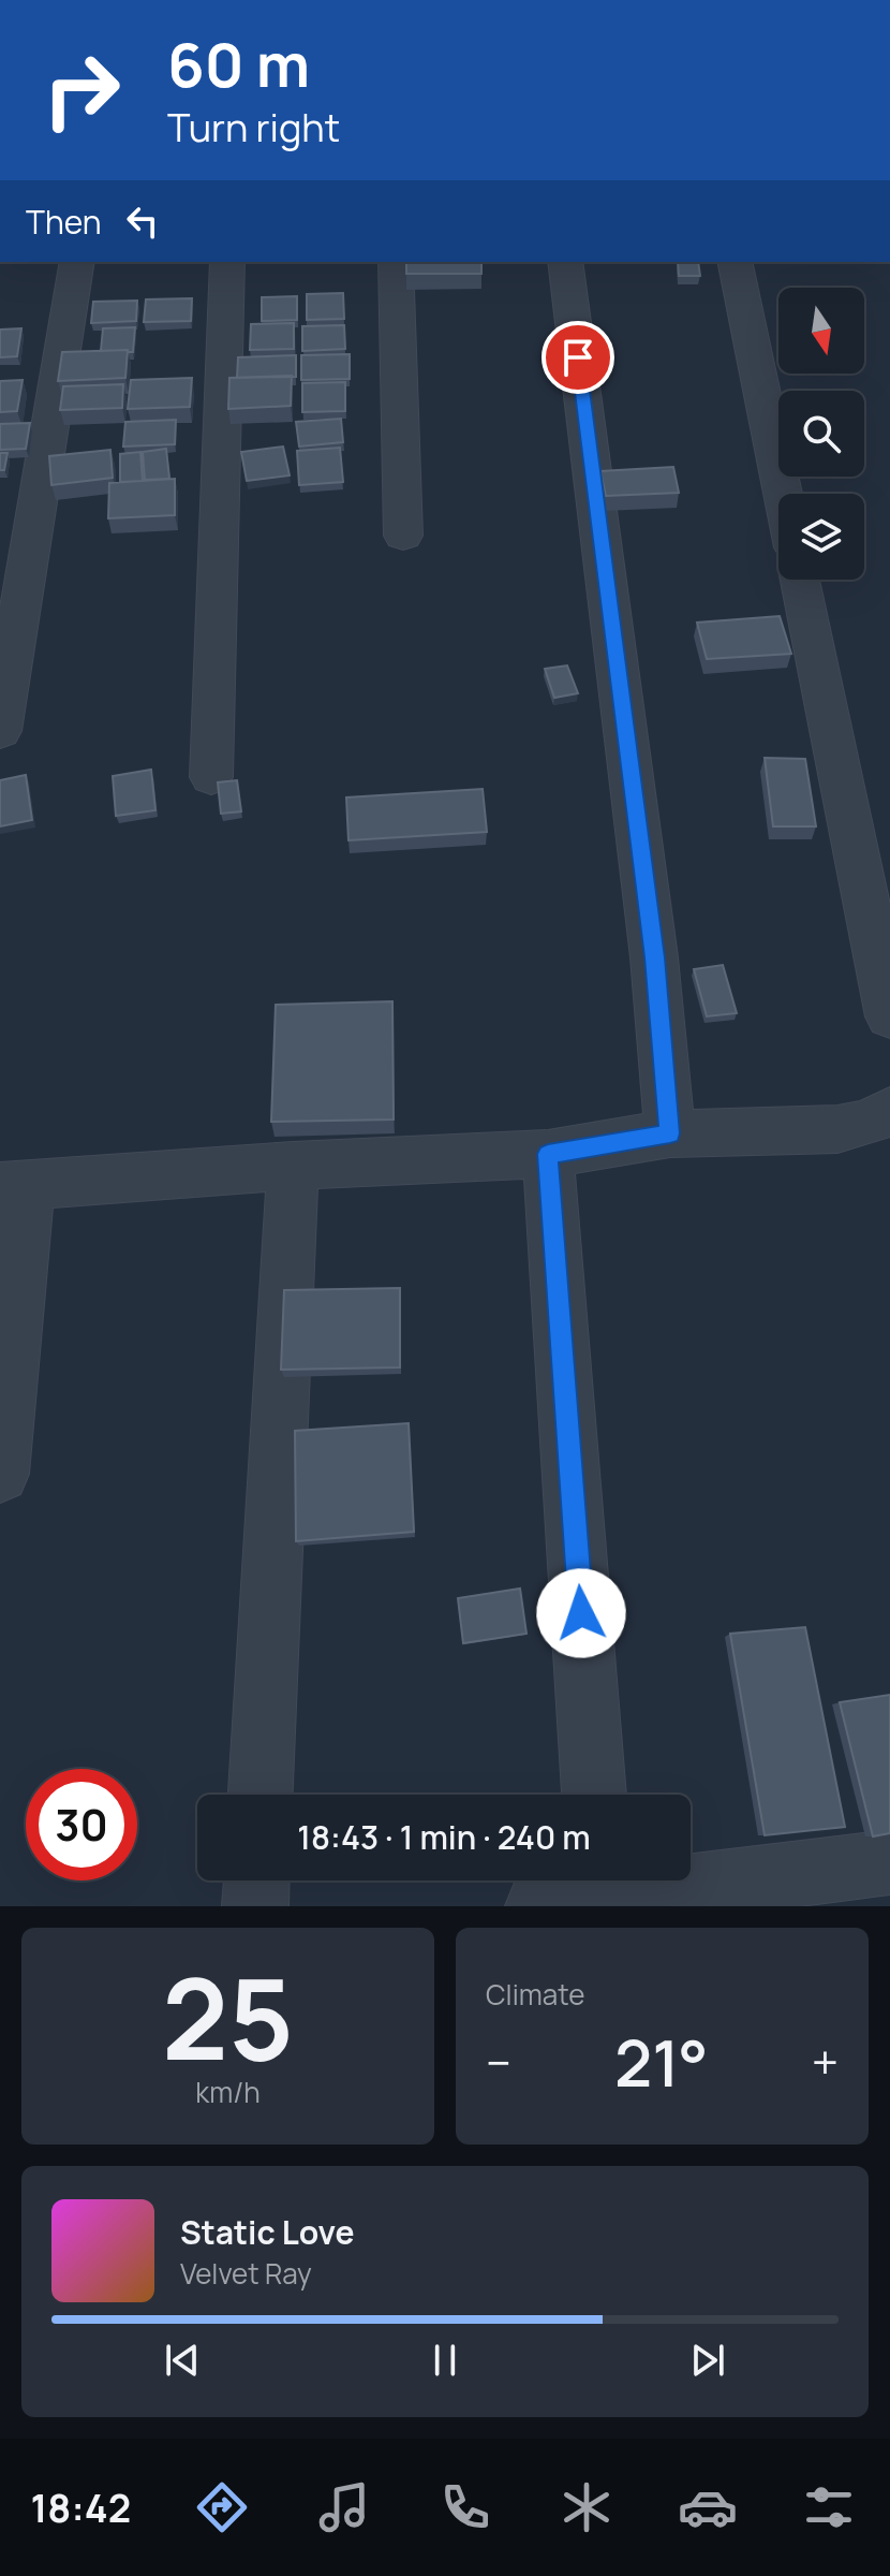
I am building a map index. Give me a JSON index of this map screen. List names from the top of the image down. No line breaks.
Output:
{"north":"bottom","page":{"turn":["60 m","Turn right"],"then":"Then","limit":"30","trip":"18:43 · 1 min · 240 m","tile":[["25","km/h"],"Climate"],"heat":["−","21°","+"],"song":["Static Love","Velvet Ray"],"tabs":"18:42"}}
